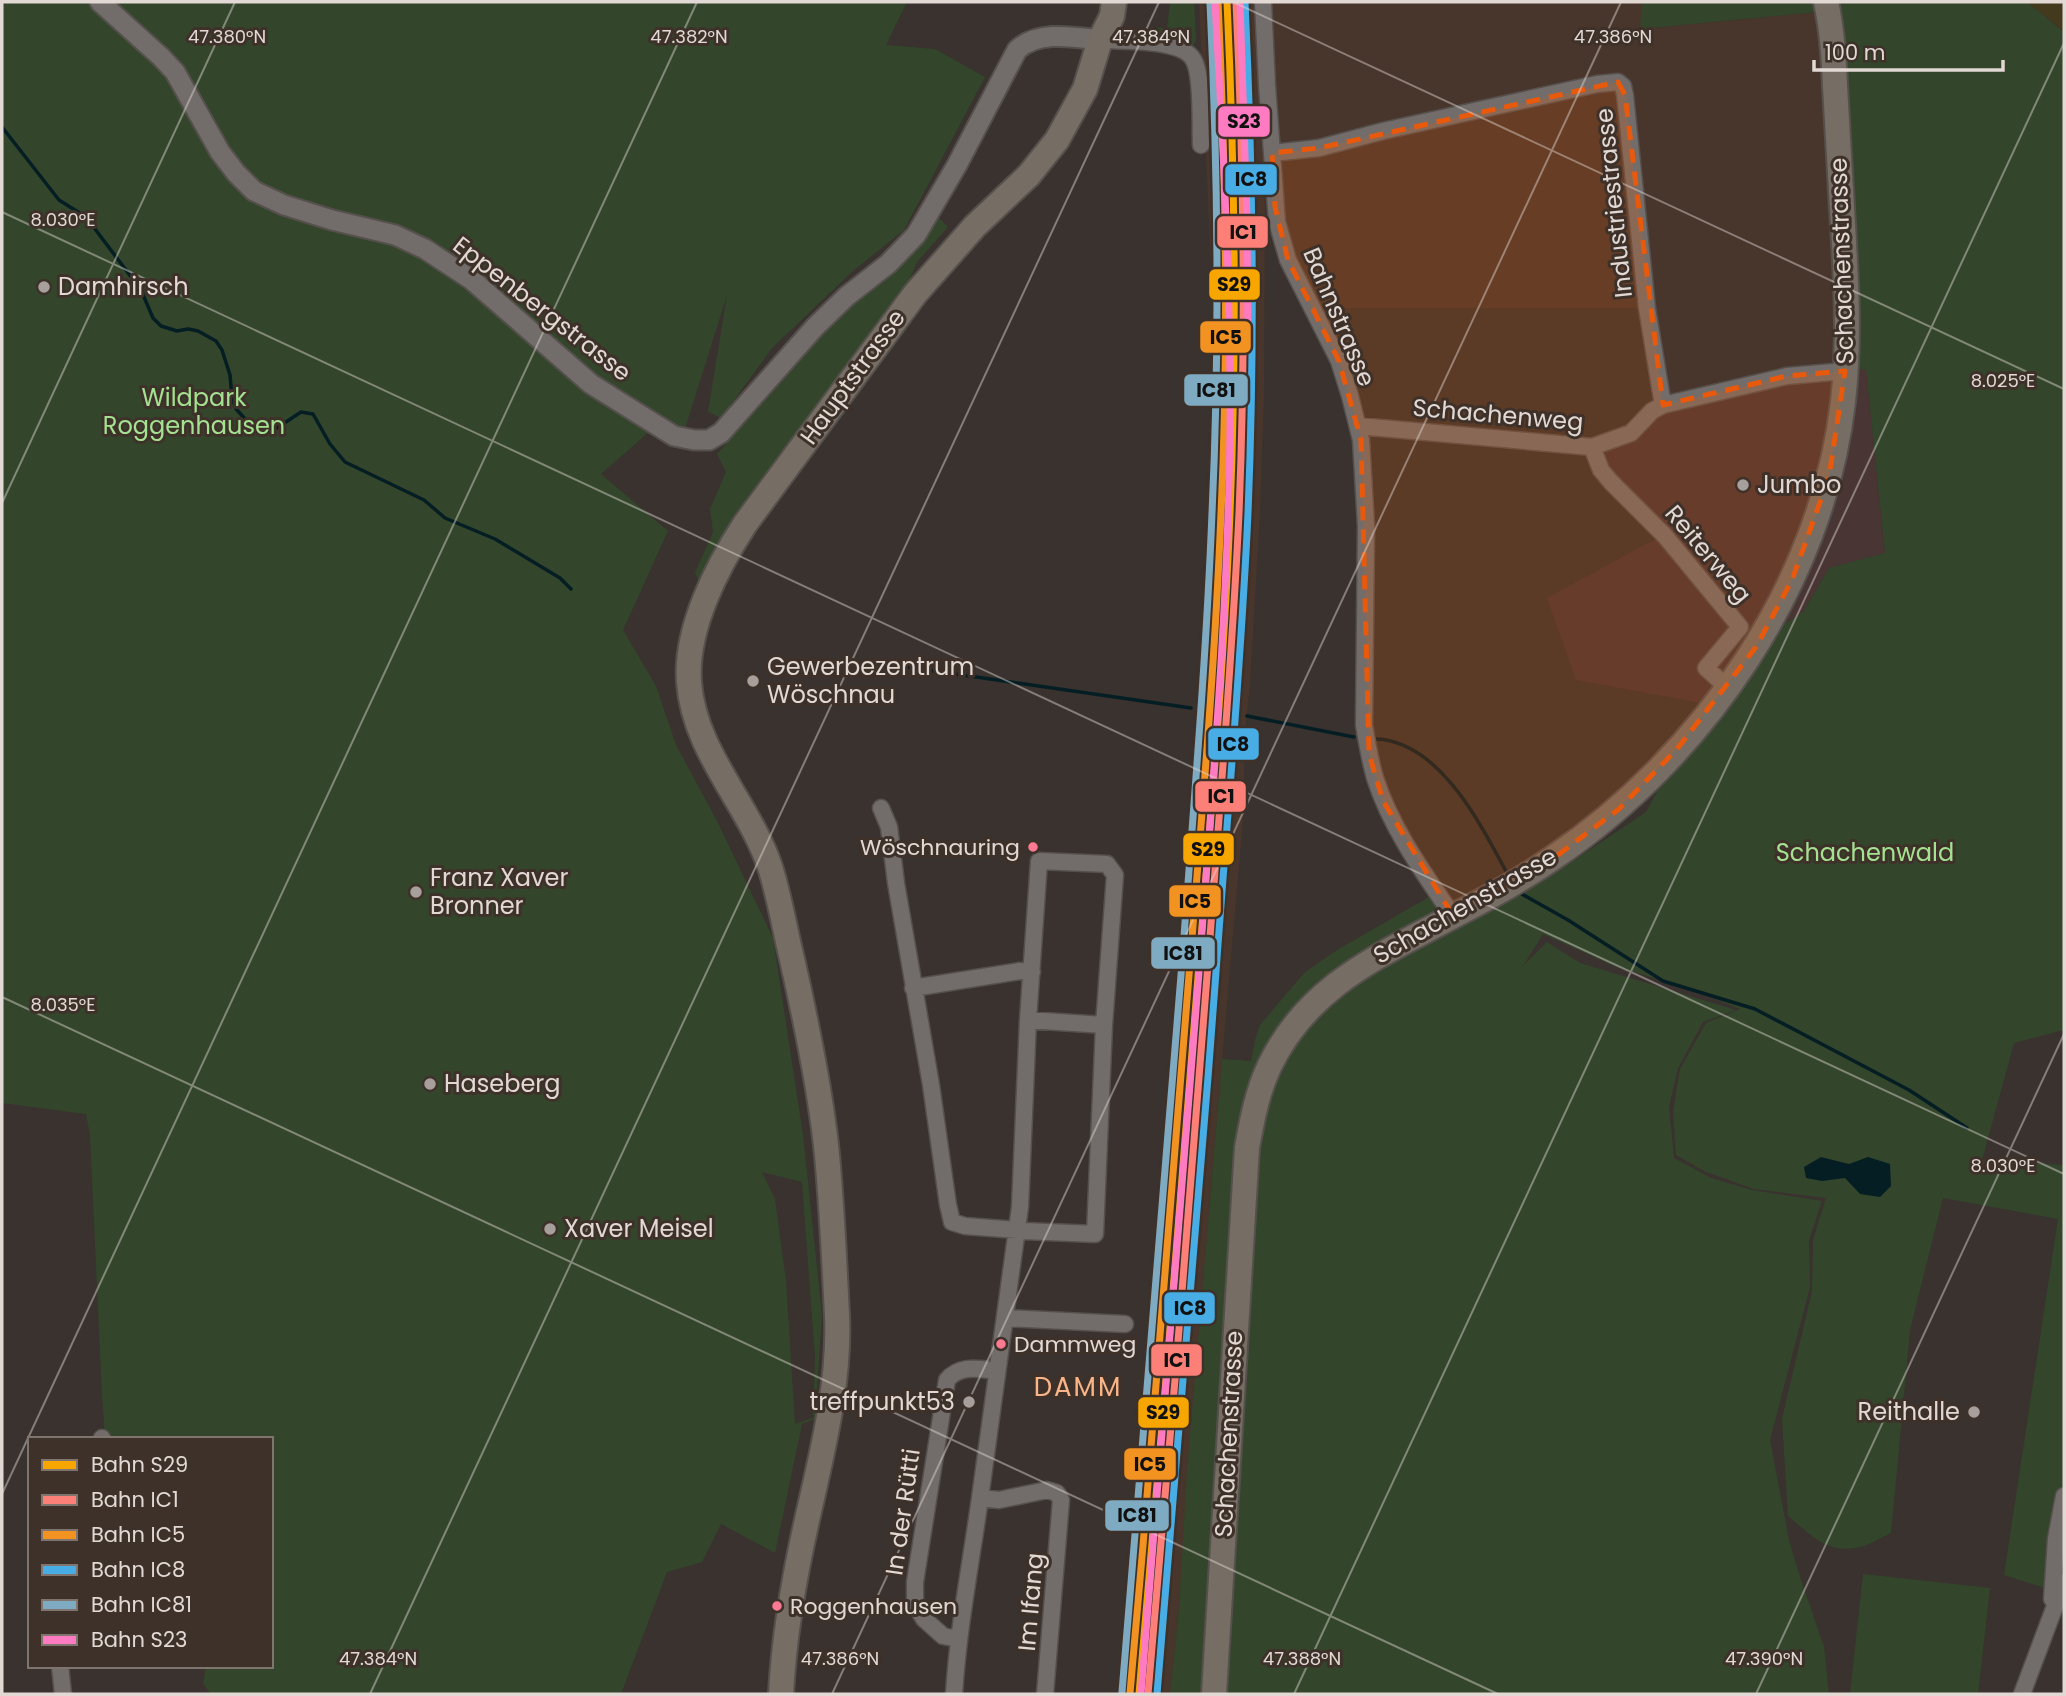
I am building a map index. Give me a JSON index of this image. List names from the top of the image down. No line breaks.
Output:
{"streets":{"main road":["Schachenstrasse","Hauptstrasse"],"street":["Industriestrasse","Eppenbergstrasse","Bahnstrasse","Schachenweg","Reiterweg","In der Rütti","Im Ifang"]},"crossings":[["Industriestrasse","Bahnstrasse"],["Industriestrasse","Schachenweg"],["Schachenstrasse","Bahnstrasse"],["Schachenstrasse","Reiterweg"],["Eppenbergstrasse","Hauptstrasse"],["Bahnstrasse","Schachenweg"],["Schachenweg","Reiterweg"]],"districts":["DAMM"],"parks":["Wildpark Roggenhausen","Schachenwald"],"places":["Damhirsch","Jumbo","Gewerbezentrum Wöschnau","Wöschnauring","Franz Xaver Bronner","Haseberg","Xaver Meisel","Dammweg","treffpunkt53","Reithalle","Roggenhausen"],"lines":["rail line S29","rail line IC1","rail line IC5","rail line IC8","rail line S23","rail line IC81"],"legend":["Bahn S29","Bahn IC1","Bahn IC5","Bahn IC8","Bahn IC81","Bahn S23"],"scale_bar":"100 m","coordinates":["47.380°N","47.382°N","47.384°N","47.386°N","8.030°E","8.025°E","8.035°E","47.388°N","47.390°N"]}
